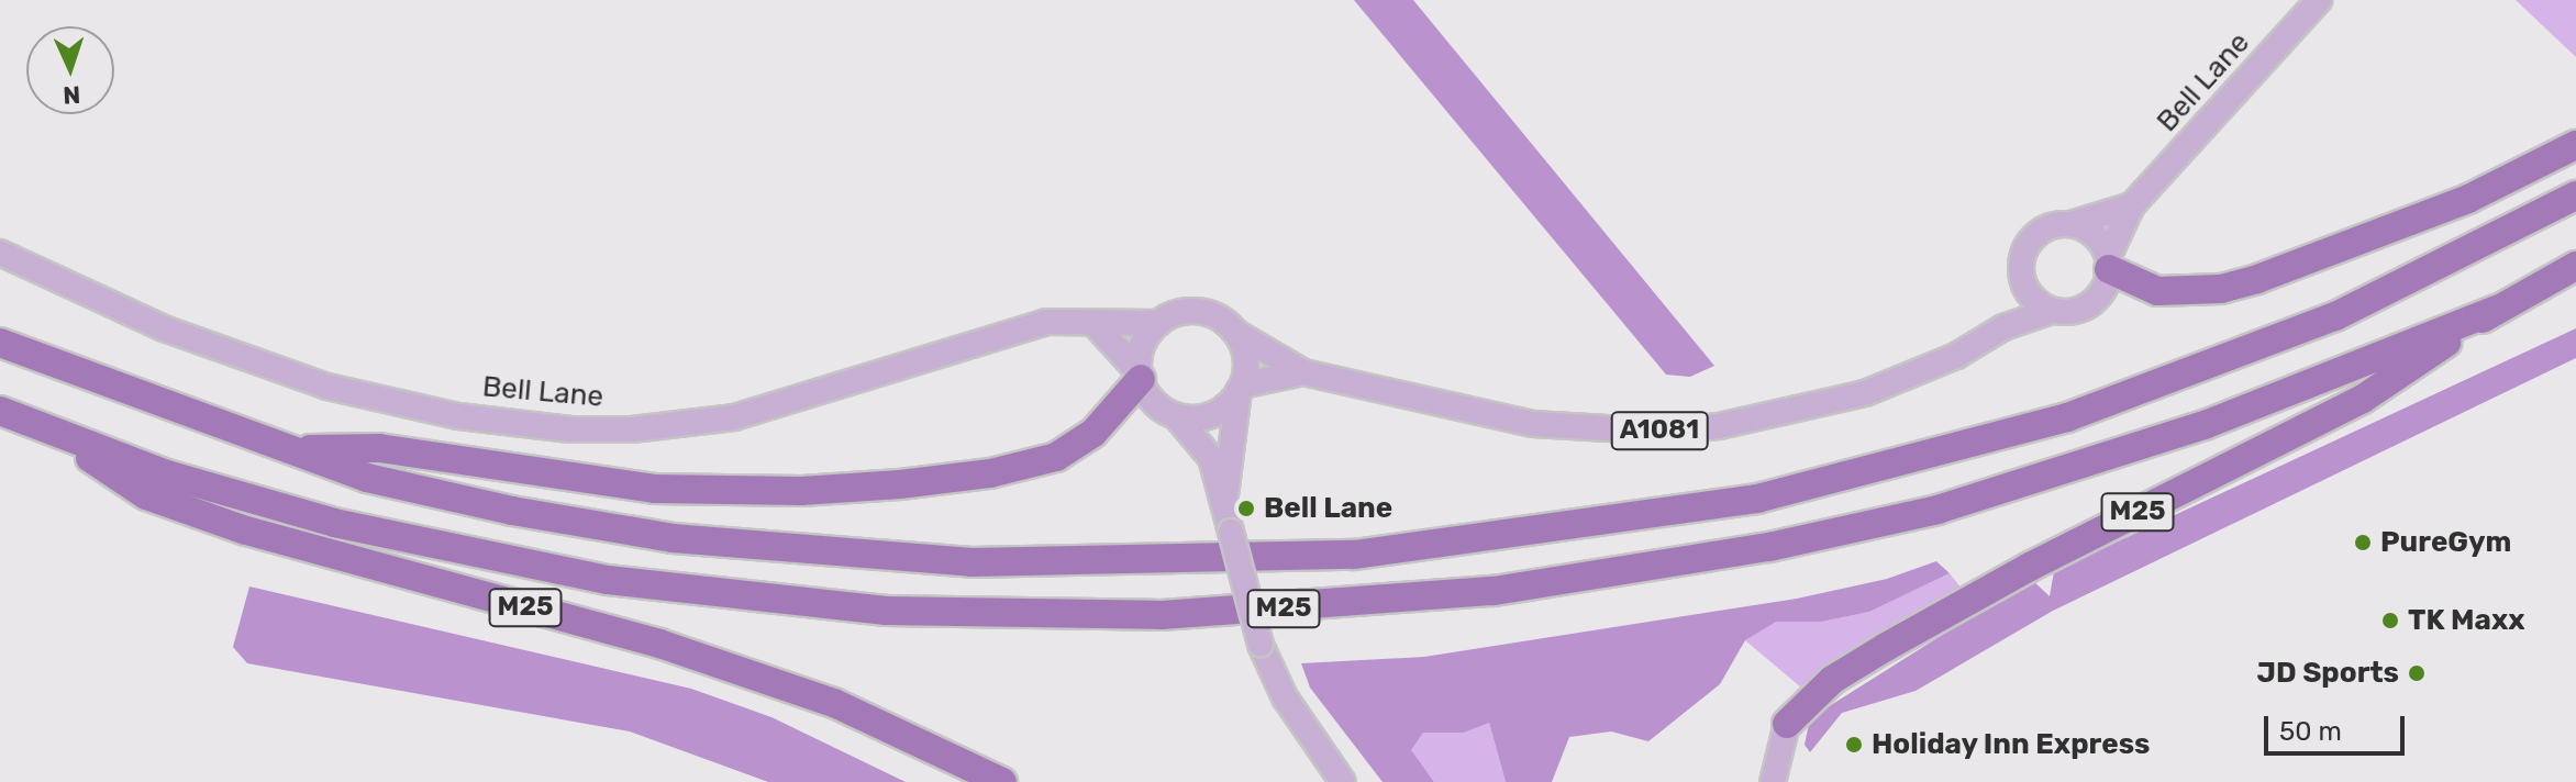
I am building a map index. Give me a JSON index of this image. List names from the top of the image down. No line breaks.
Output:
{"streets":{"highway":["M25"],"main road":["Bell Lane","A1081"]},"crossings":[["Bell Lane","A1081"],["Bell Lane","M25"],["A1081","M25"]],"places":["Bell Lane","PureGym","TK Maxx","JD Sports","Holiday Inn Express"],"scale_bar":"50 m","north":"bottom"}
